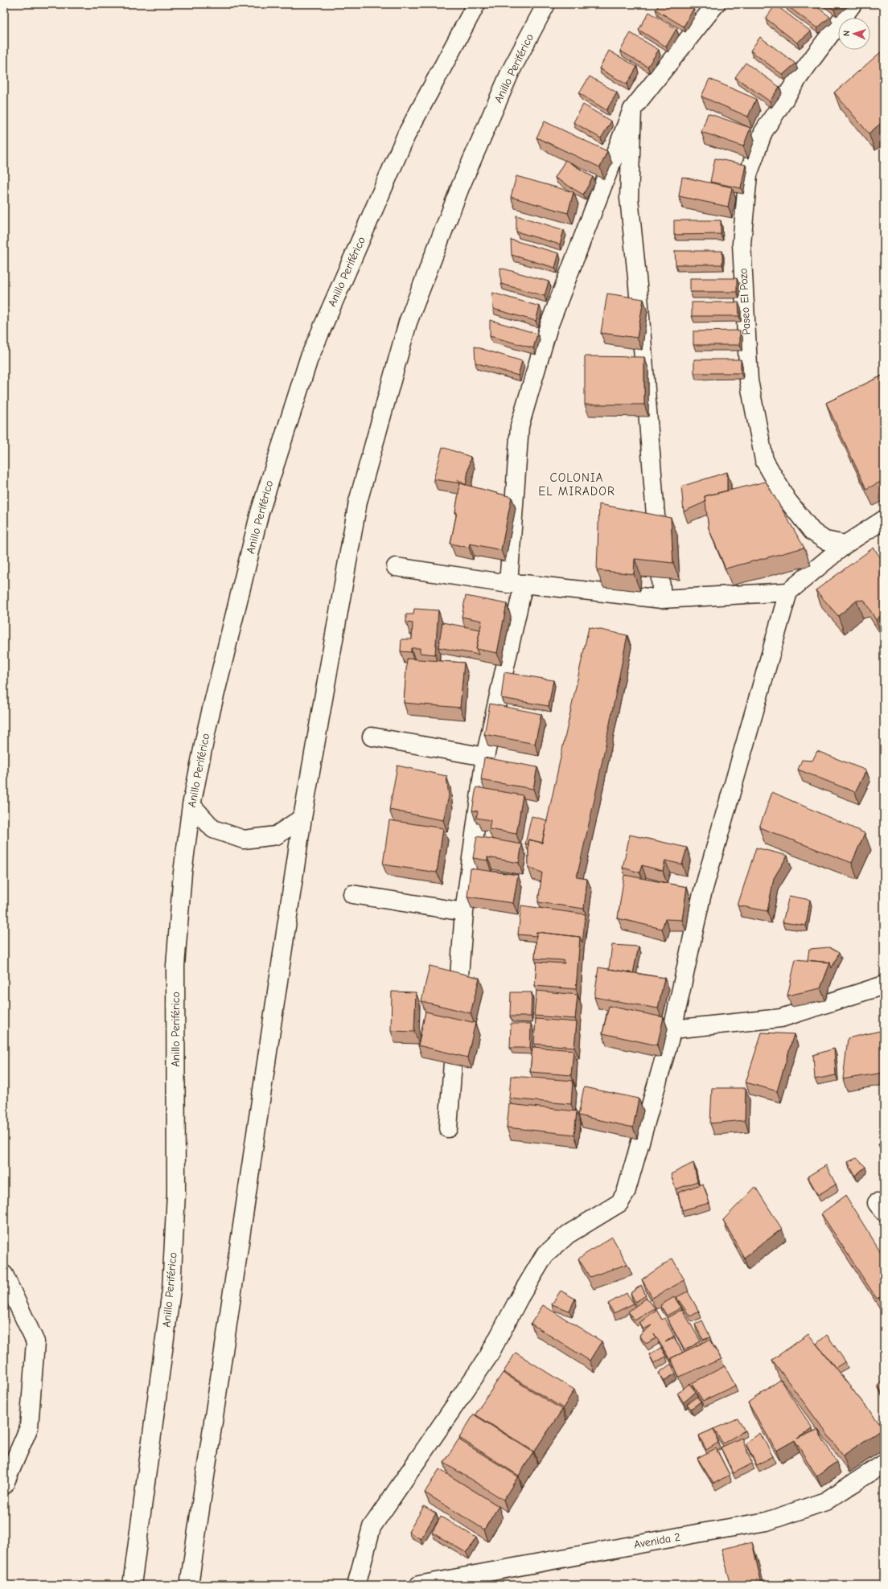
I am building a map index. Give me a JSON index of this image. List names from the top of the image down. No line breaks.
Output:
{"streets":{"main road":["Anillo Periférico","Paseo El Pozo","Avenida 2"]},"districts":["COLONIA EL MIRADOR"],"north":"left"}
